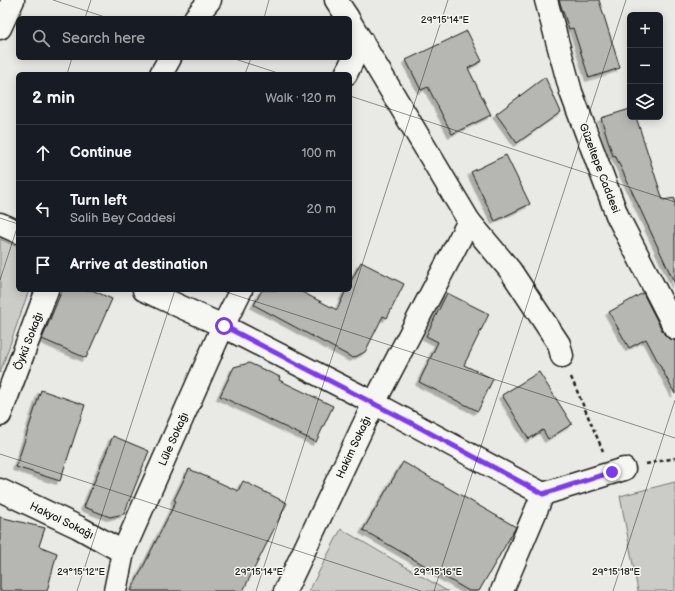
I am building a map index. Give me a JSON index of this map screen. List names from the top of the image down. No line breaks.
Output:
{"streets":{"street":["Güzeltepe Caddesi","Öykü Sokağı","Lüle Sokağı","Hakim Sokağı","Hakyol Sokağı"]},"crossings":[["Lüle Sokağı","Hakyol Sokağı"]],"page":{"map_buttons":["+","−"],"search":"Search here","heading":["2 min","Walk · 120 m"],"list":[["Continue","100 m"],["Turn left","Salih Bey Caddesi","20 m"],"Arrive at destination"]},"coordinates":["29°15'14\"E","29°15'12\"E","29°15'16\"E","29°15'18\"E"]}
